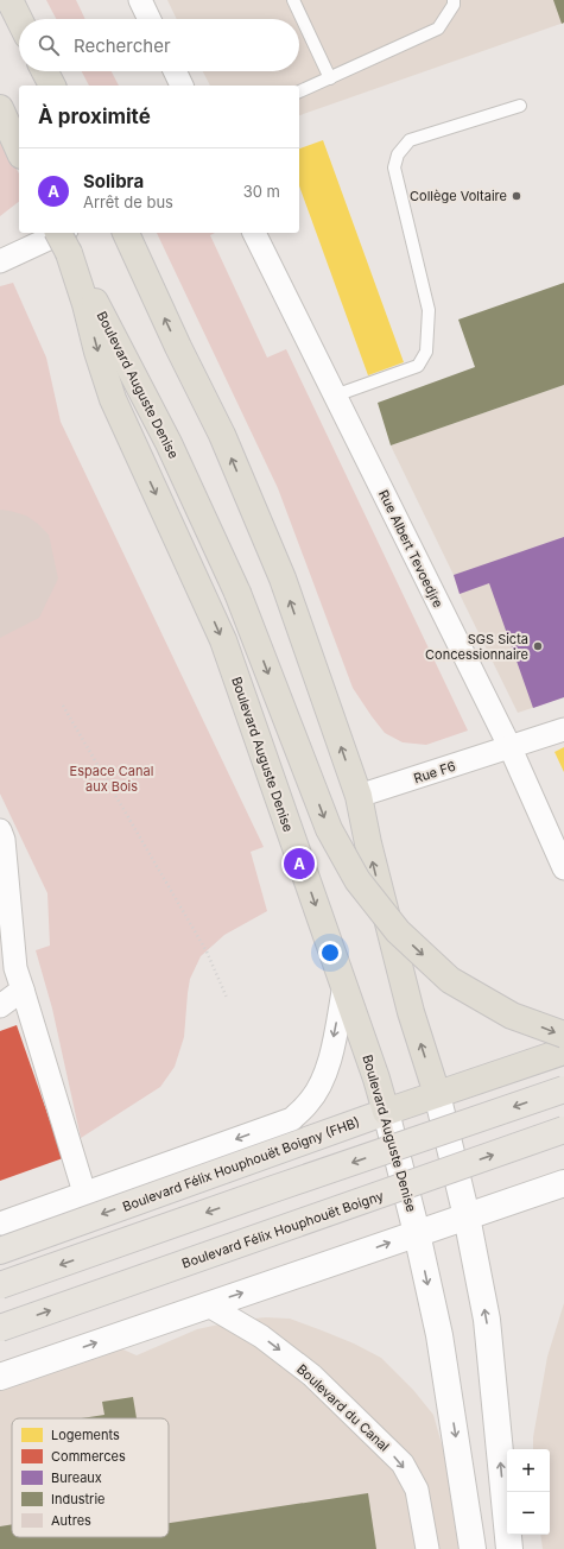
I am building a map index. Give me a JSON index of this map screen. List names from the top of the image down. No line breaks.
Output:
{"streets":{"highway":["Boulevard Auguste Denise","Boulevard Félix Houphouët Boigny (FHB)"],"main road":["Boulevard Félix Houphouët Boigny"],"street":["Rue Albert Tevoedjre","Rue F6","Boulevard du Canal"]},"crossings":[["Boulevard Auguste Denise","Boulevard Félix Houphouët Boigny (FHB)"],["Rue Albert Tevoedjre","Rue F6"]],"one_way":["Boulevard Félix Houphouët Boigny (FHB)","Boulevard du Canal"],"parks":["Espace Canal aux Bois"],"places":["Collège Voltaire","SGS Sicta Concessionnaire"],"legend":["Logements","Commerces","Bureaux","Industrie","Autres"],"page":{"search":"Rechercher","heading":"À proximité","list":[{"mark":"A","name":"Solibra","note":"Arrêt de bus","value":"30 m"}],"pins":"A","map_buttons":["+","−"]}}
